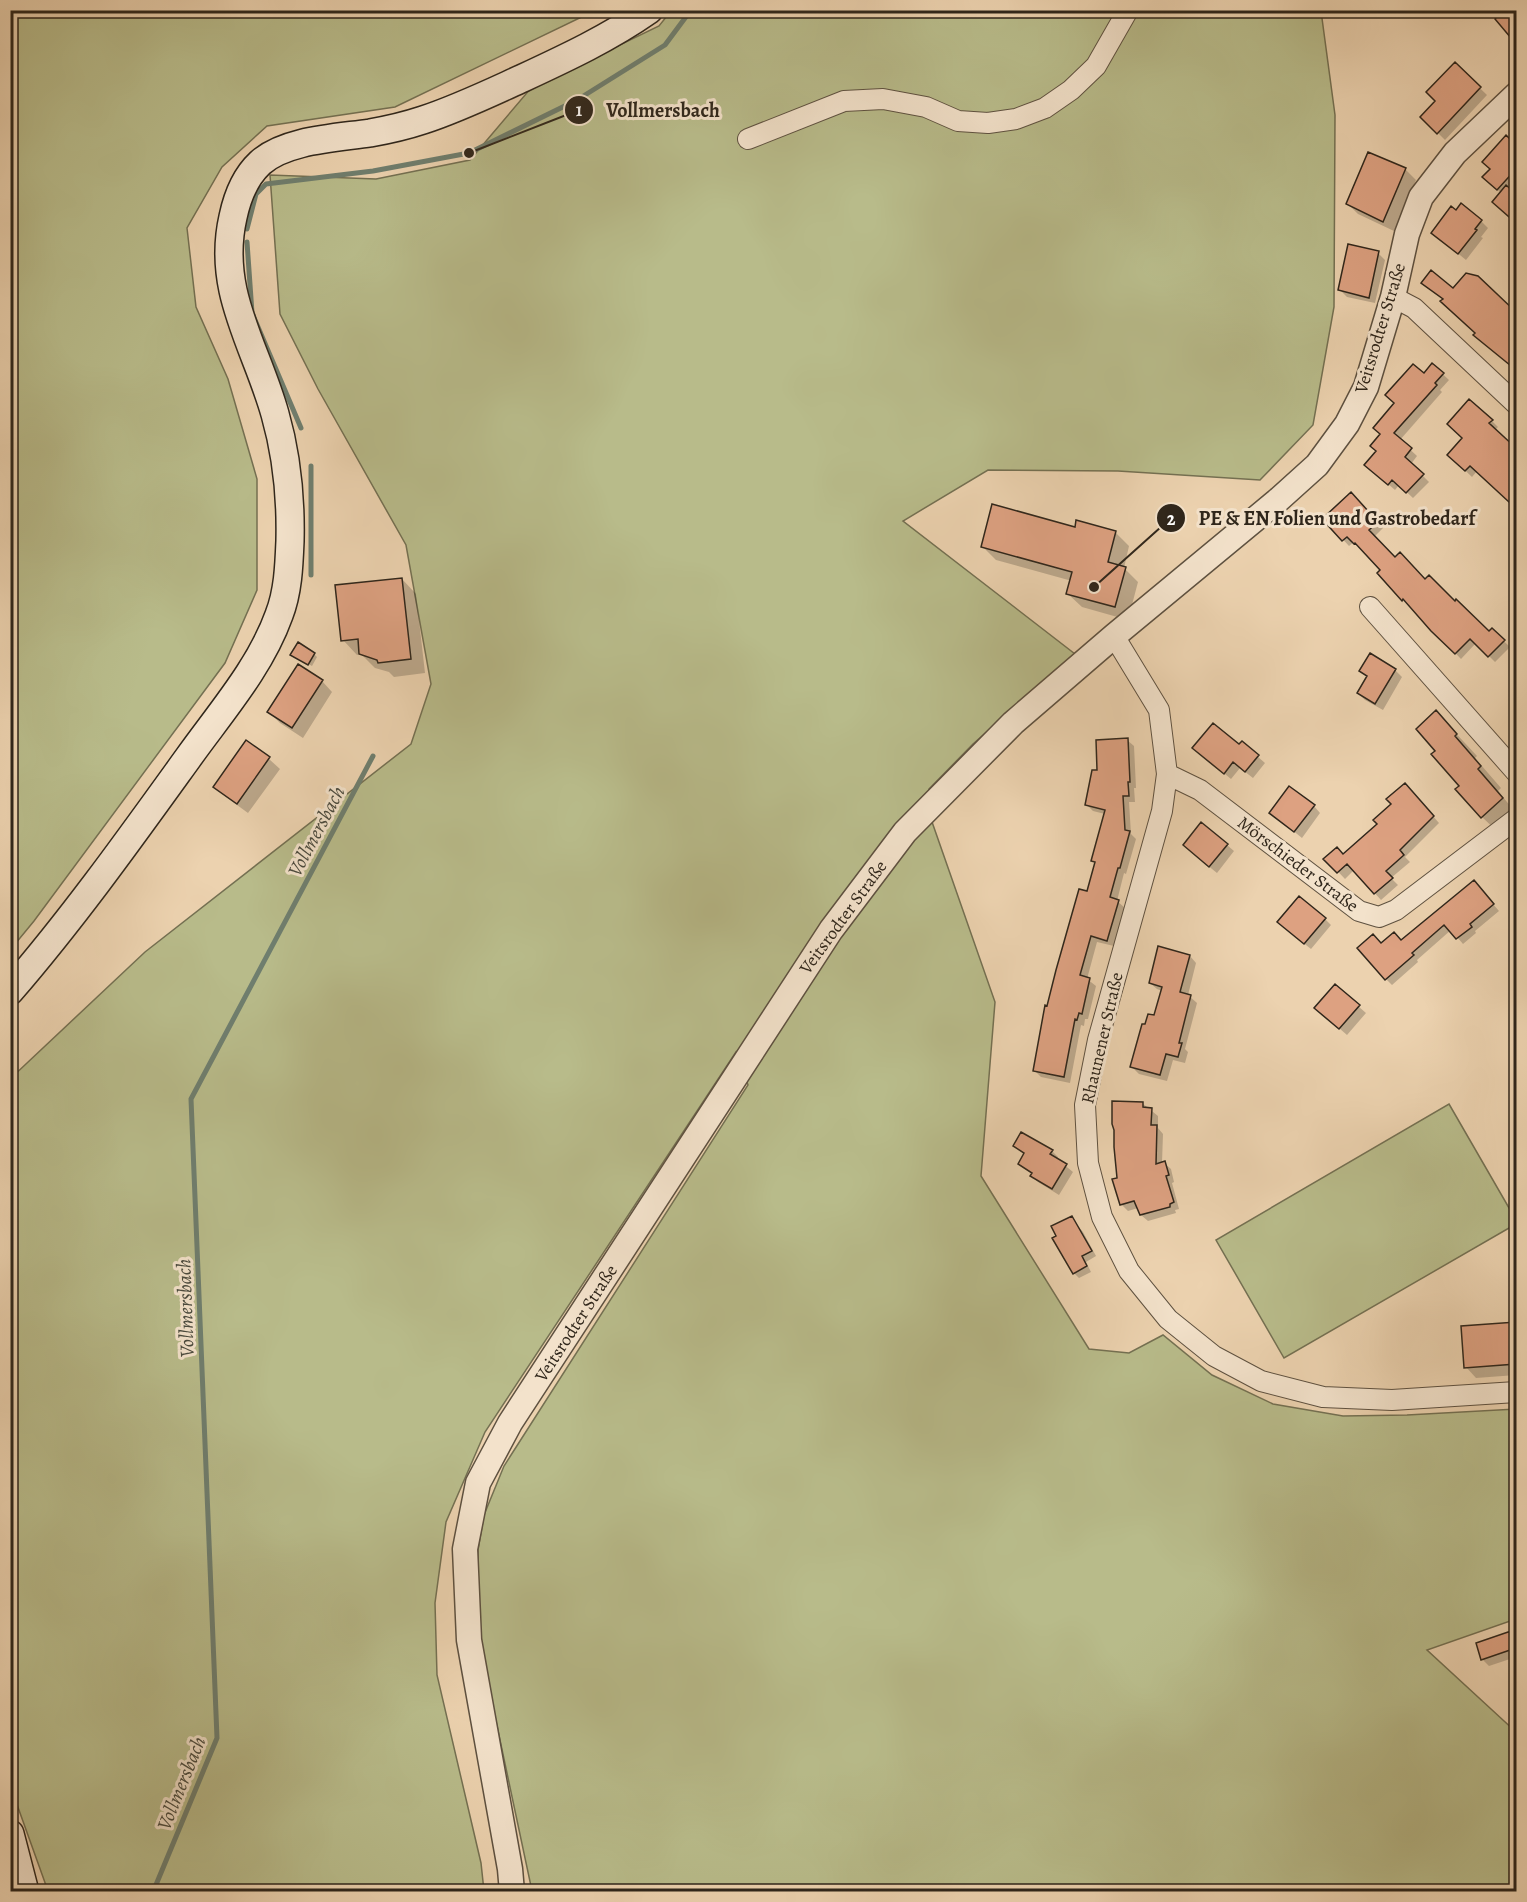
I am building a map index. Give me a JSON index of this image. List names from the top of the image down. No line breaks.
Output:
{"streets":{"street":["Veitsrodter Straße","Mörschieder Straße","Rhaunener Straße"]},"crossings":[["Veitsrodter Straße","Rhaunener Straße"],["Mörschieder Straße","Rhaunener Straße"]],"water":["Vollmersbach"],"places":["Vollmersbach","PE & EN Folien und Gastrobedarf"]}
